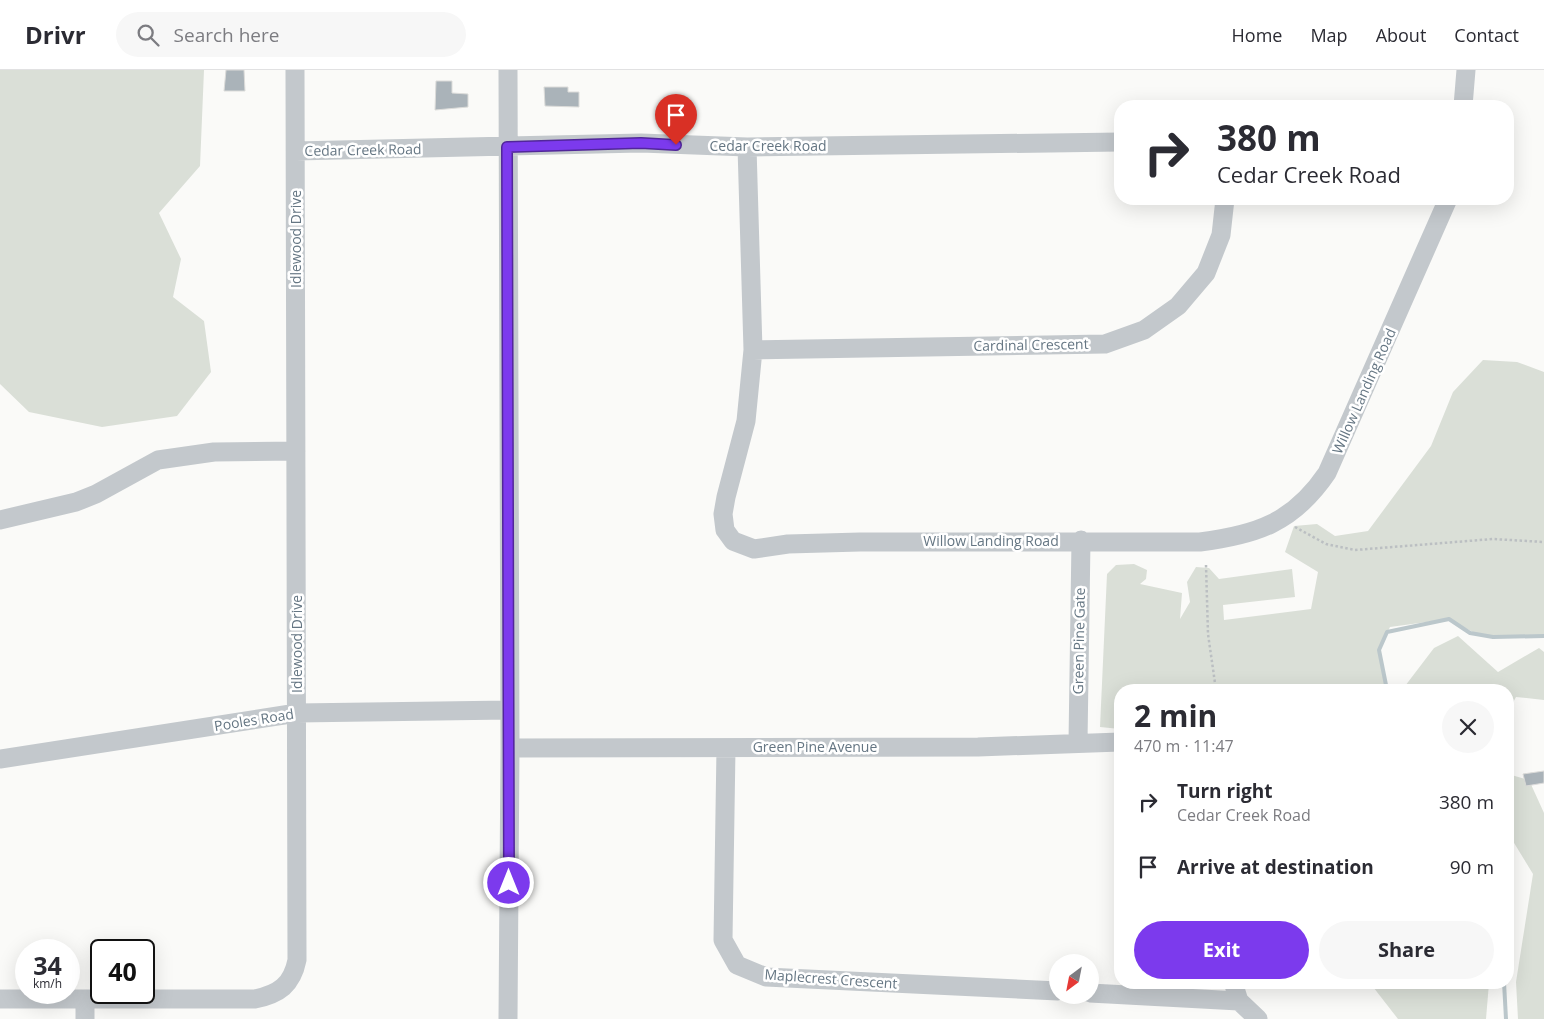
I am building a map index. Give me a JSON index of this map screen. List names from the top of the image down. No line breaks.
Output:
{"streets":{"street":["Cedar Creek Road","Idlewood Drive","Cardinal Crescent","Willow Landing Road","Green Pine Gate","Pooles Road","Green Pine Avenue","Maplecrest Crescent"]},"crossings":[["Cedar Creek Road","Idlewood Drive"],["Cedar Creek Road","Willow Landing Road"],["Idlewood Drive","Pooles Road"],["Cardinal Crescent","Willow Landing Road"],["Willow Landing Road","Green Pine Gate"],["Green Pine Gate","Green Pine Avenue"],["Green Pine Avenue","Maplecrest Crescent"]],"north":"bottom left","page":{"header":"Drivr","search":"Search here","nav":["Home","Map","About","Contact"],"turn":["380 m","Cedar Creek Road"],"heading":["2 min","470 m · 11:47"],"list":[{"name":"Turn right","note":"Cedar Creek Road","value":"380 m"},{"name":"Arrive at destination","value":"90 m"}],"buttons":["Exit","Share"],"speed":"34 km/h","limit":"40"}}
